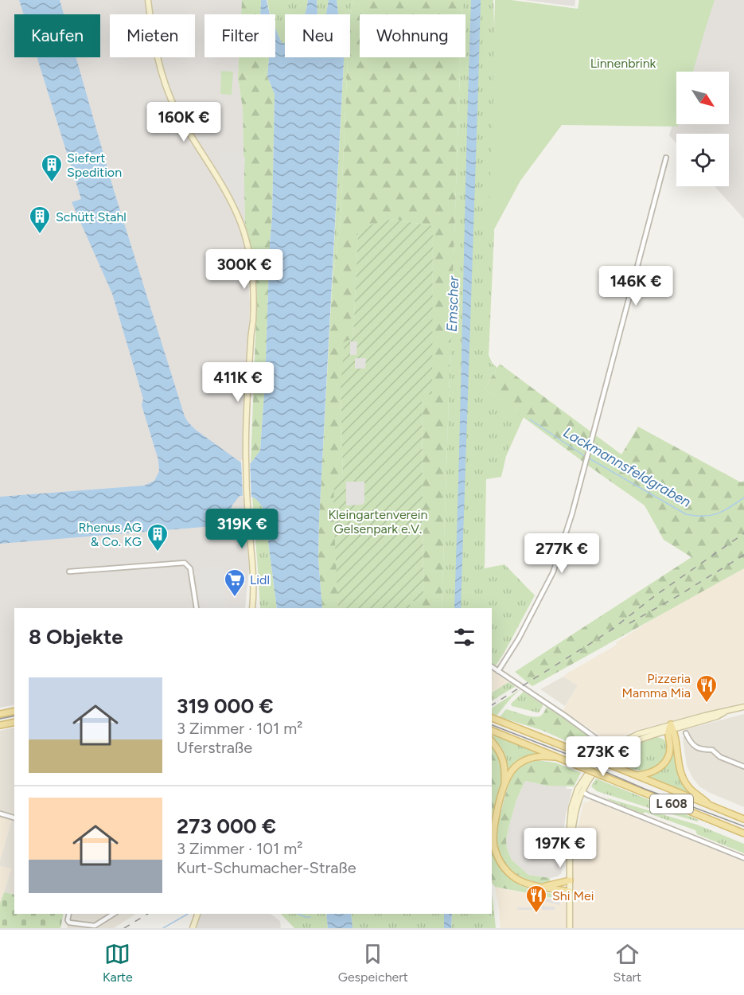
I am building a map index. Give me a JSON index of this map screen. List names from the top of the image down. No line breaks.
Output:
{"streets":{"main road":["L 608"]},"water":["Emscher","Lackmannsfeldgraben"],"parks":["Linnenbrink","Kleingartenverein Gelsenpark e.V."],"places":{"building":["Siefert Spedition","Schütt Stahl","Rhenus AG & Co. KG"],"supermarket":["Lidl"],"restaurant":["Pizzeria Mamma Mia","Shi Mei"]},"north":"bottom right","page":{"chip":["Kaufen","Mieten","Filter","Neu","Wohnung"],"price":["160K €","300K €","146K €","411K €","319K €","277K €","273K €","197K €"],"heading":"8 Objekte","list":[{"name":"319 000 €","note":"3 Zimmer · 101 m² · Uferstraße"},{"name":"273 000 €","note":"3 Zimmer · 101 m² · Kurt-Schumacher-Straße"}],"tabs":["Karte","Gespeichert","Start"]}}
